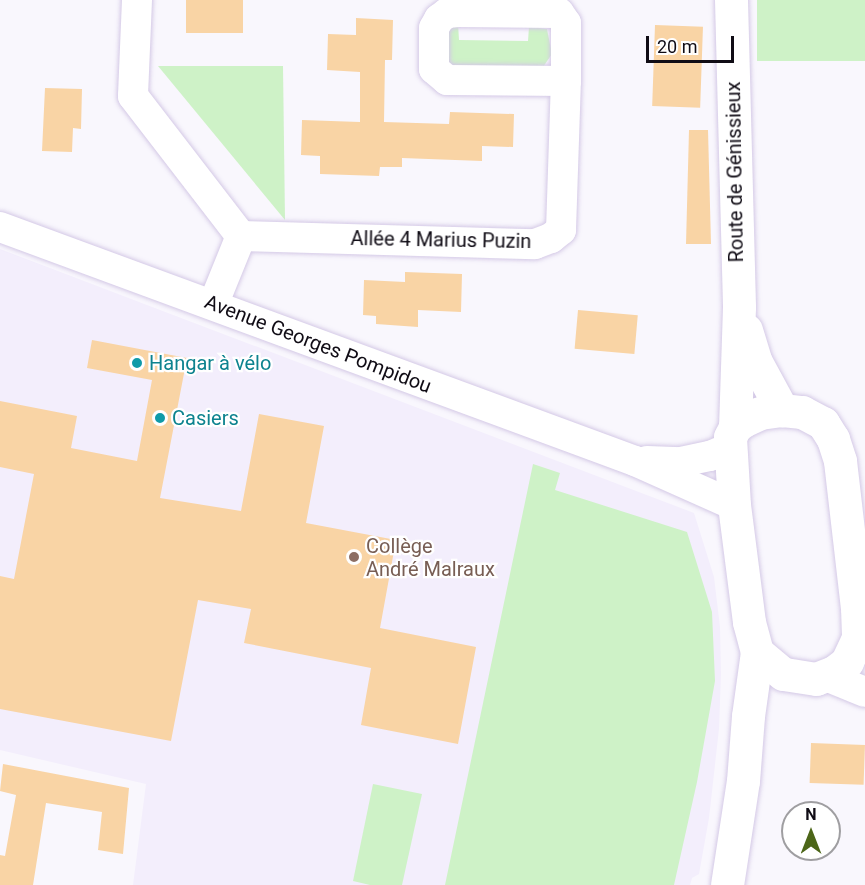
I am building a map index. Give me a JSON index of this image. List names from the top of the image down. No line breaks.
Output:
{"streets":{"main road":["Route de Génissieux"],"street":["Allée 4 Marius Puzin","Avenue Georges Pompidou"]},"crossings":[["Route de Génissieux","Avenue Georges Pompidou"]],"places":["Hangar à vélo","Casiers","Collège André Malraux"],"scale_bar":"20 m","north":"top"}
